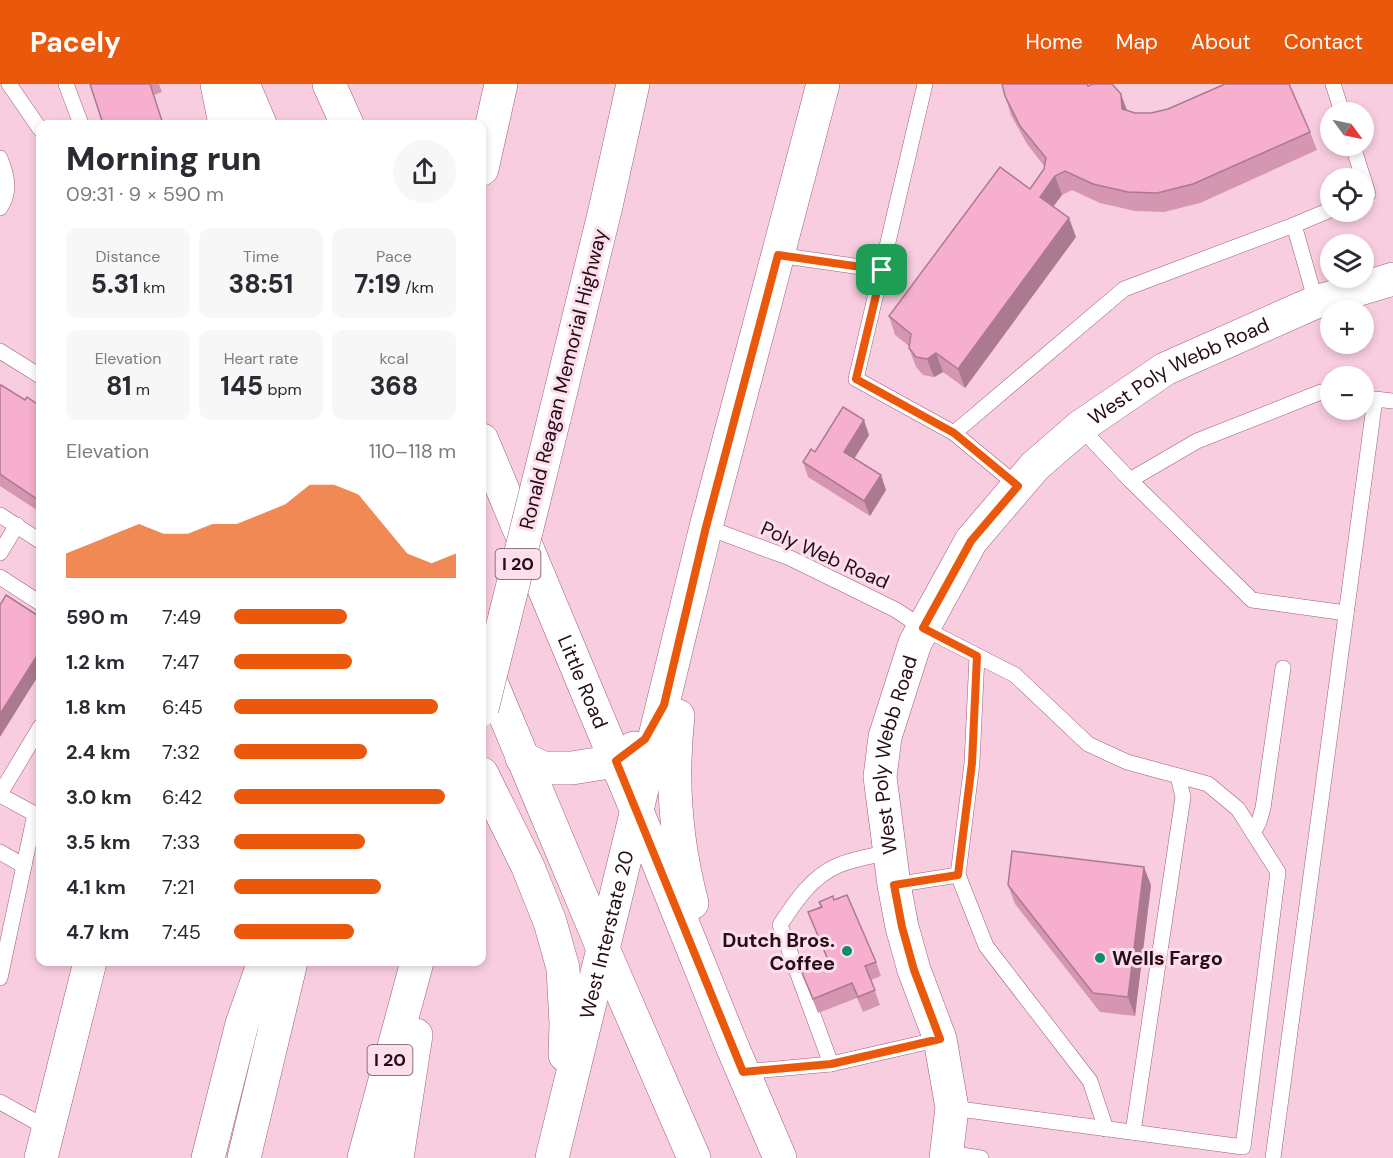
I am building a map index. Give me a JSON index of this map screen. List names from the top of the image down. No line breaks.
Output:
{"streets":{"main road":["West Poly Webb Road","Ronald Reagan Memorial Highway","I 20","Little Road","West Interstate 20"],"lane":["Poly Web Road"]},"crossings":[["West Poly Webb Road","Poly Web Road"],["Poly Web Road","West Interstate 20"],["Little Road","West Interstate 20"]],"places":["Dutch Bros. Coffee","Wells Fargo"],"north":"bottom right","page":{"header":"Pacely","nav":["Home","Map","About","Contact"],"map_buttons":["+","−"],"heading":["Morning run","09:31 · 9 × 590 m"],"stats":[["Distance","5.31 km"],["Time","38:51"],["Pace","7:19 /km"],["Elevation","81 m"],["Heart rate","145 bpm"],["kcal","368"]],"chart":["Elevation","110–118 m"],"list":[{"name":"590 m","note":"7:49"},{"name":"1.2 km","note":"7:47"},{"name":"1.8 km","note":"6:45"},{"name":"2.4 km","note":"7:32"},{"name":"3.0 km","note":"6:42"},{"name":"3.5 km","note":"7:33"},{"name":"4.1 km","note":"7:21"},{"name":"4.7 km","note":"7:45"}]}}
